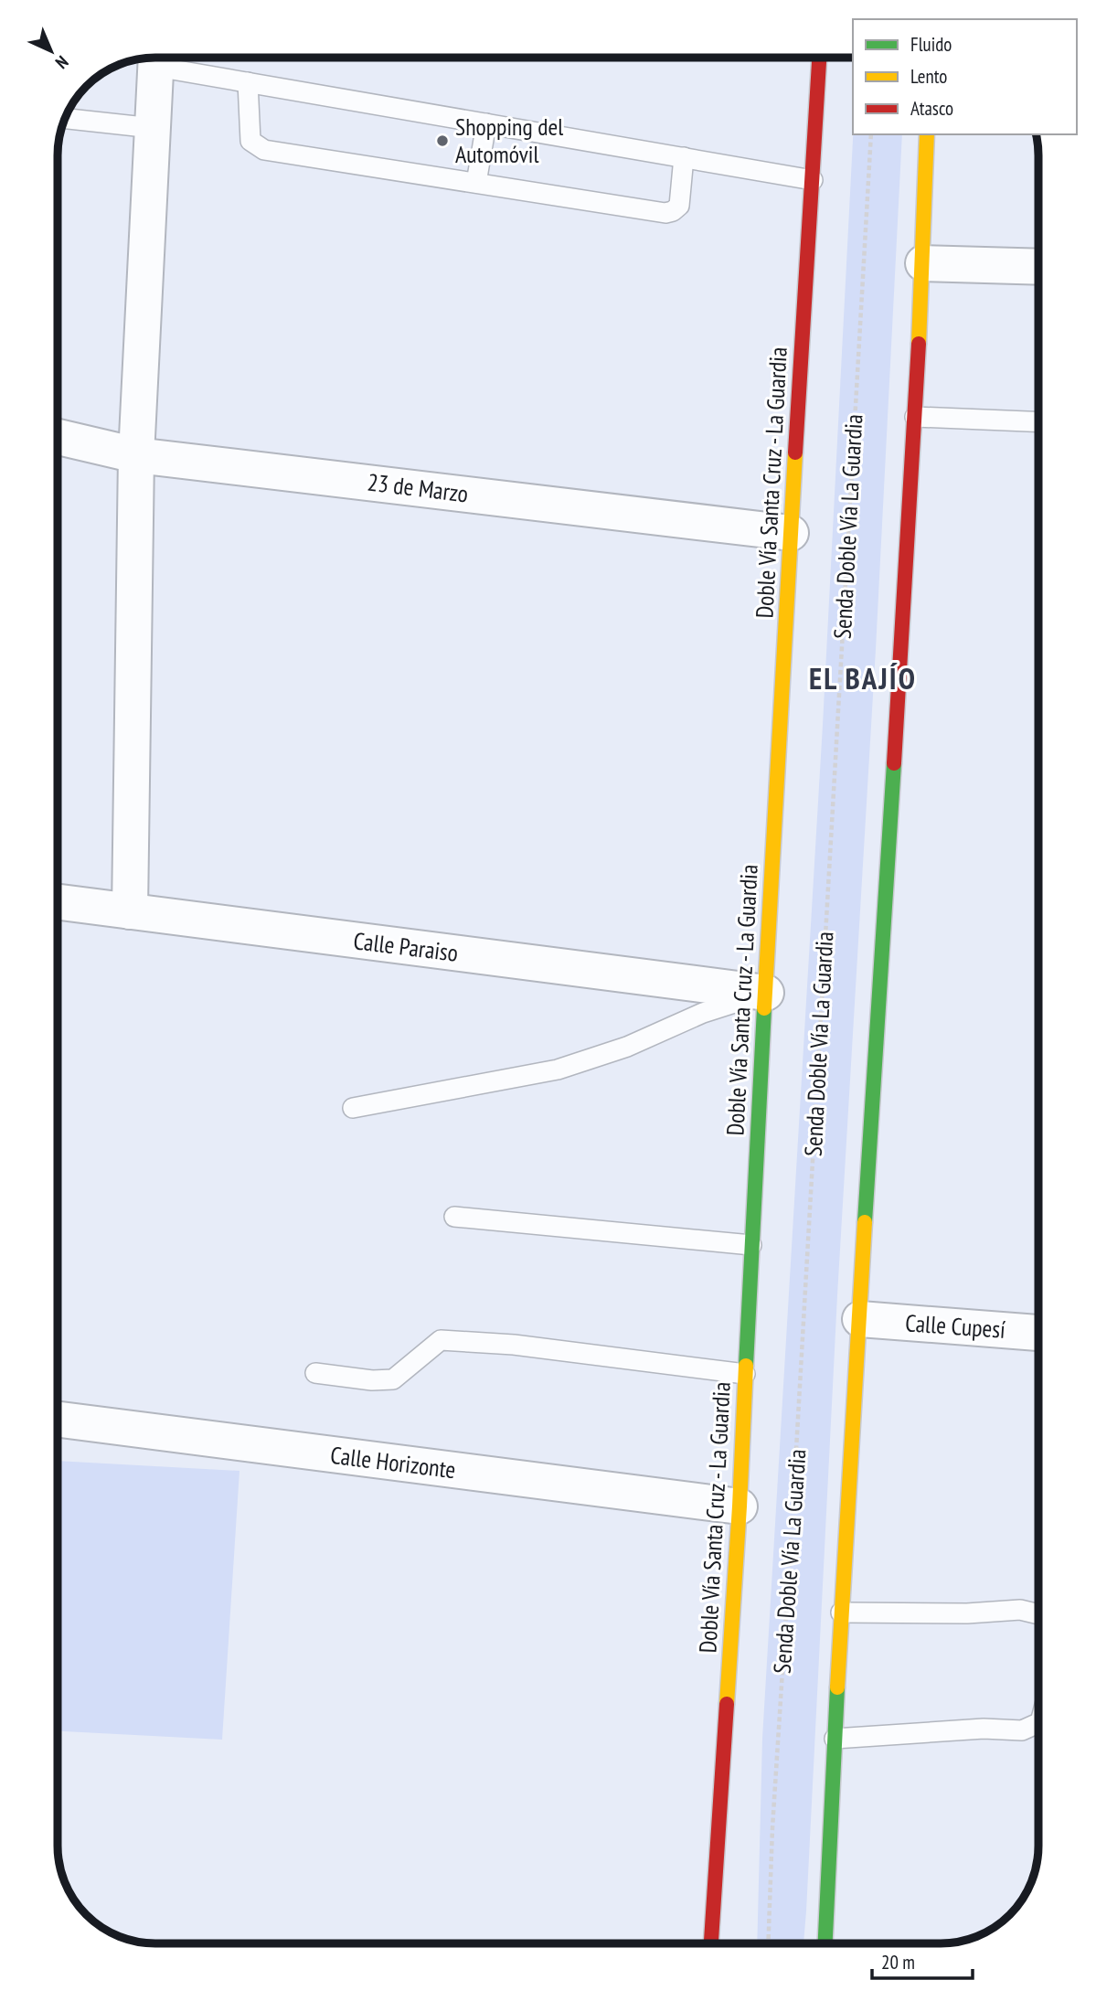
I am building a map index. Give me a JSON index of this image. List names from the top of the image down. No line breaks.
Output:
{"streets":{"highway":["Doble Vía Santa Cruz - La Guardia"],"street":["23 de Marzo","Calle Paraiso","Calle Cupesí","Calle Horizonte"],"path":["Senda Doble Vía La Guardia"]},"crossings":[["Doble Vía Santa Cruz - La Guardia","23 de Marzo"],["Doble Vía Santa Cruz - La Guardia","Calle Paraiso"],["Doble Vía Santa Cruz - La Guardia","Calle Horizonte"]],"districts":["EL BAJÍO"],"places":["Shopping del Automóvil"],"legend":["Fluido","Lento","Atasco"],"scale_bar":"20 m","north":"bottom right"}
